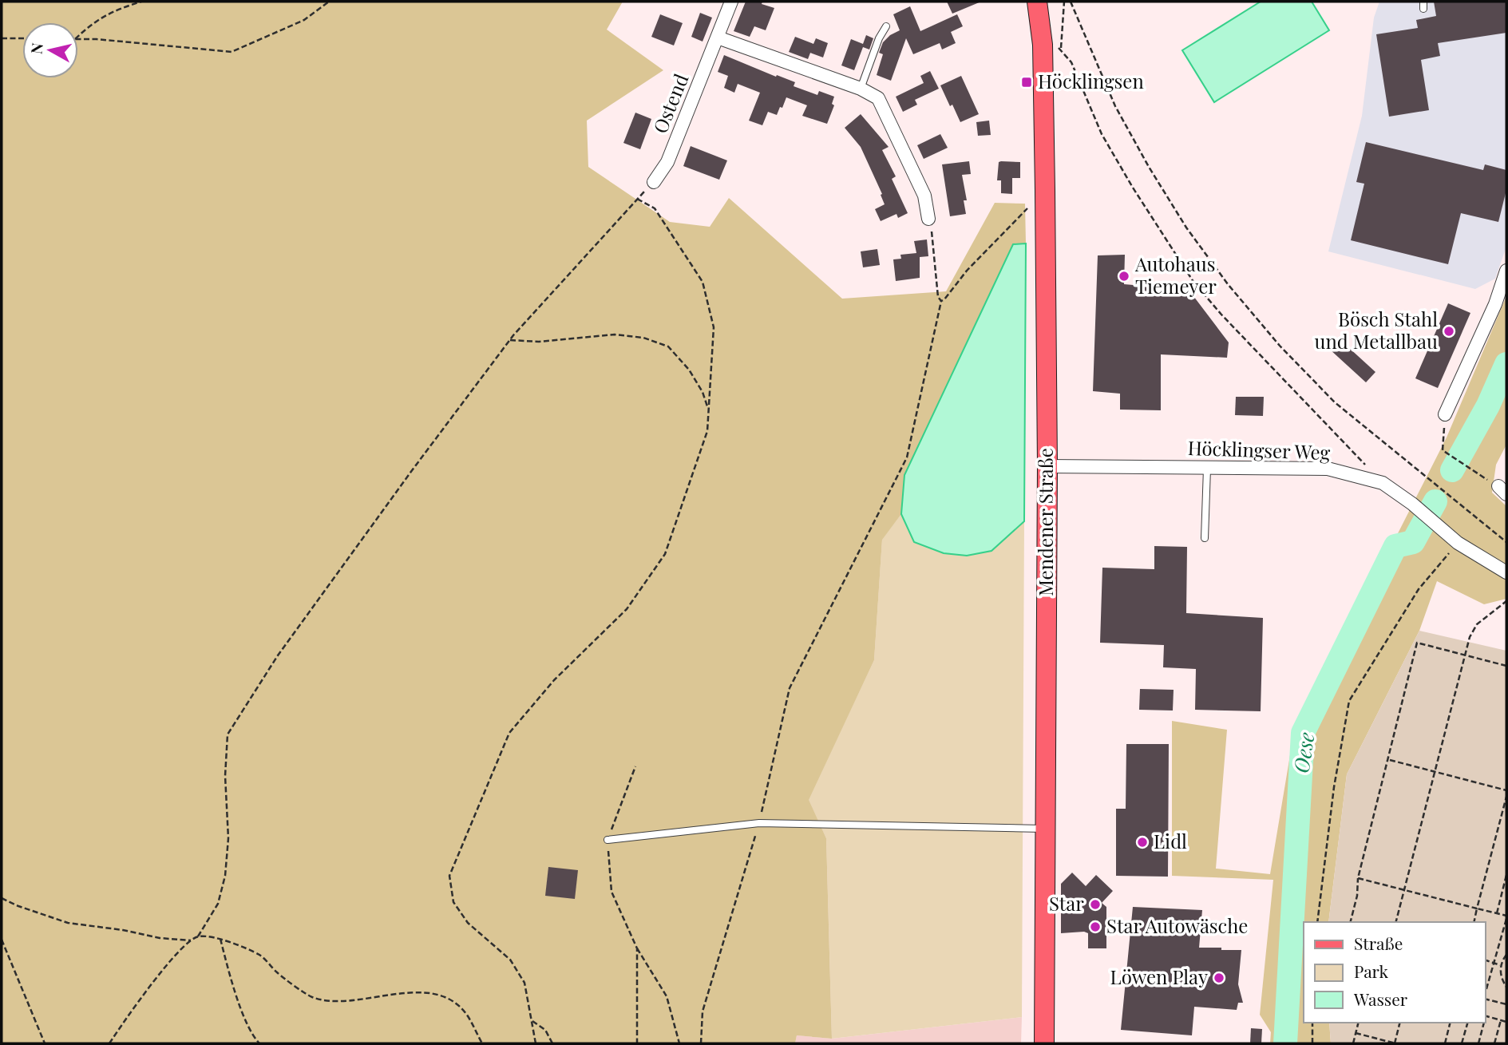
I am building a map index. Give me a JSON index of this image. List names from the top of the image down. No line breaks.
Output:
{"streets":{"main road":["Mendener Straße"],"street":["Ostend","Höcklingser Weg"]},"crossings":[["Höcklingser Weg","Mendener Straße"]],"water":["Oese"],"places":{"transit":["Höcklingsen"],"other":["Autohaus Tiemeyer","Bösch Stahl und Metallbau","Lidl","Star","Star Autowäsche","Löwen Play"]},"legend":["Straße","Park","Wasser"],"north":"left"}
